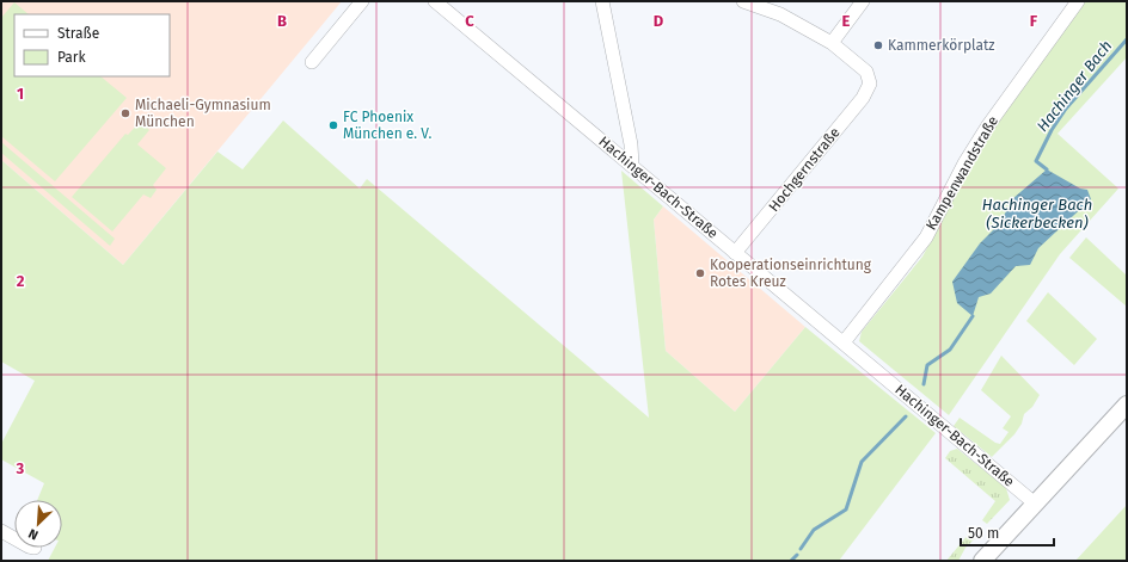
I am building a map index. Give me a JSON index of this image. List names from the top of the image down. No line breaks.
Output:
{"streets":{"street":["Hochgernstraße","Kampenwandstraße","Hachinger-Bach-Straße"]},"crossings":[["Hochgernstraße","Hachinger-Bach-Straße"],["Kampenwandstraße","Hachinger-Bach-Straße"]],"water":["Hachinger Bach","Hachinger Bach (Sickerbecken)"],"places":["Kammerkörplatz","Michaeli-Gymnasium München","FC Phoenix München e. V.","Kooperationseinrichtung Rotes Kreuz"],"legend":["Straße","Park"],"scale_bar":"50 m","north":"bottom left","grid":{"columns":["B","C","D","E","F"],"rows":["1","2","3"]}}
